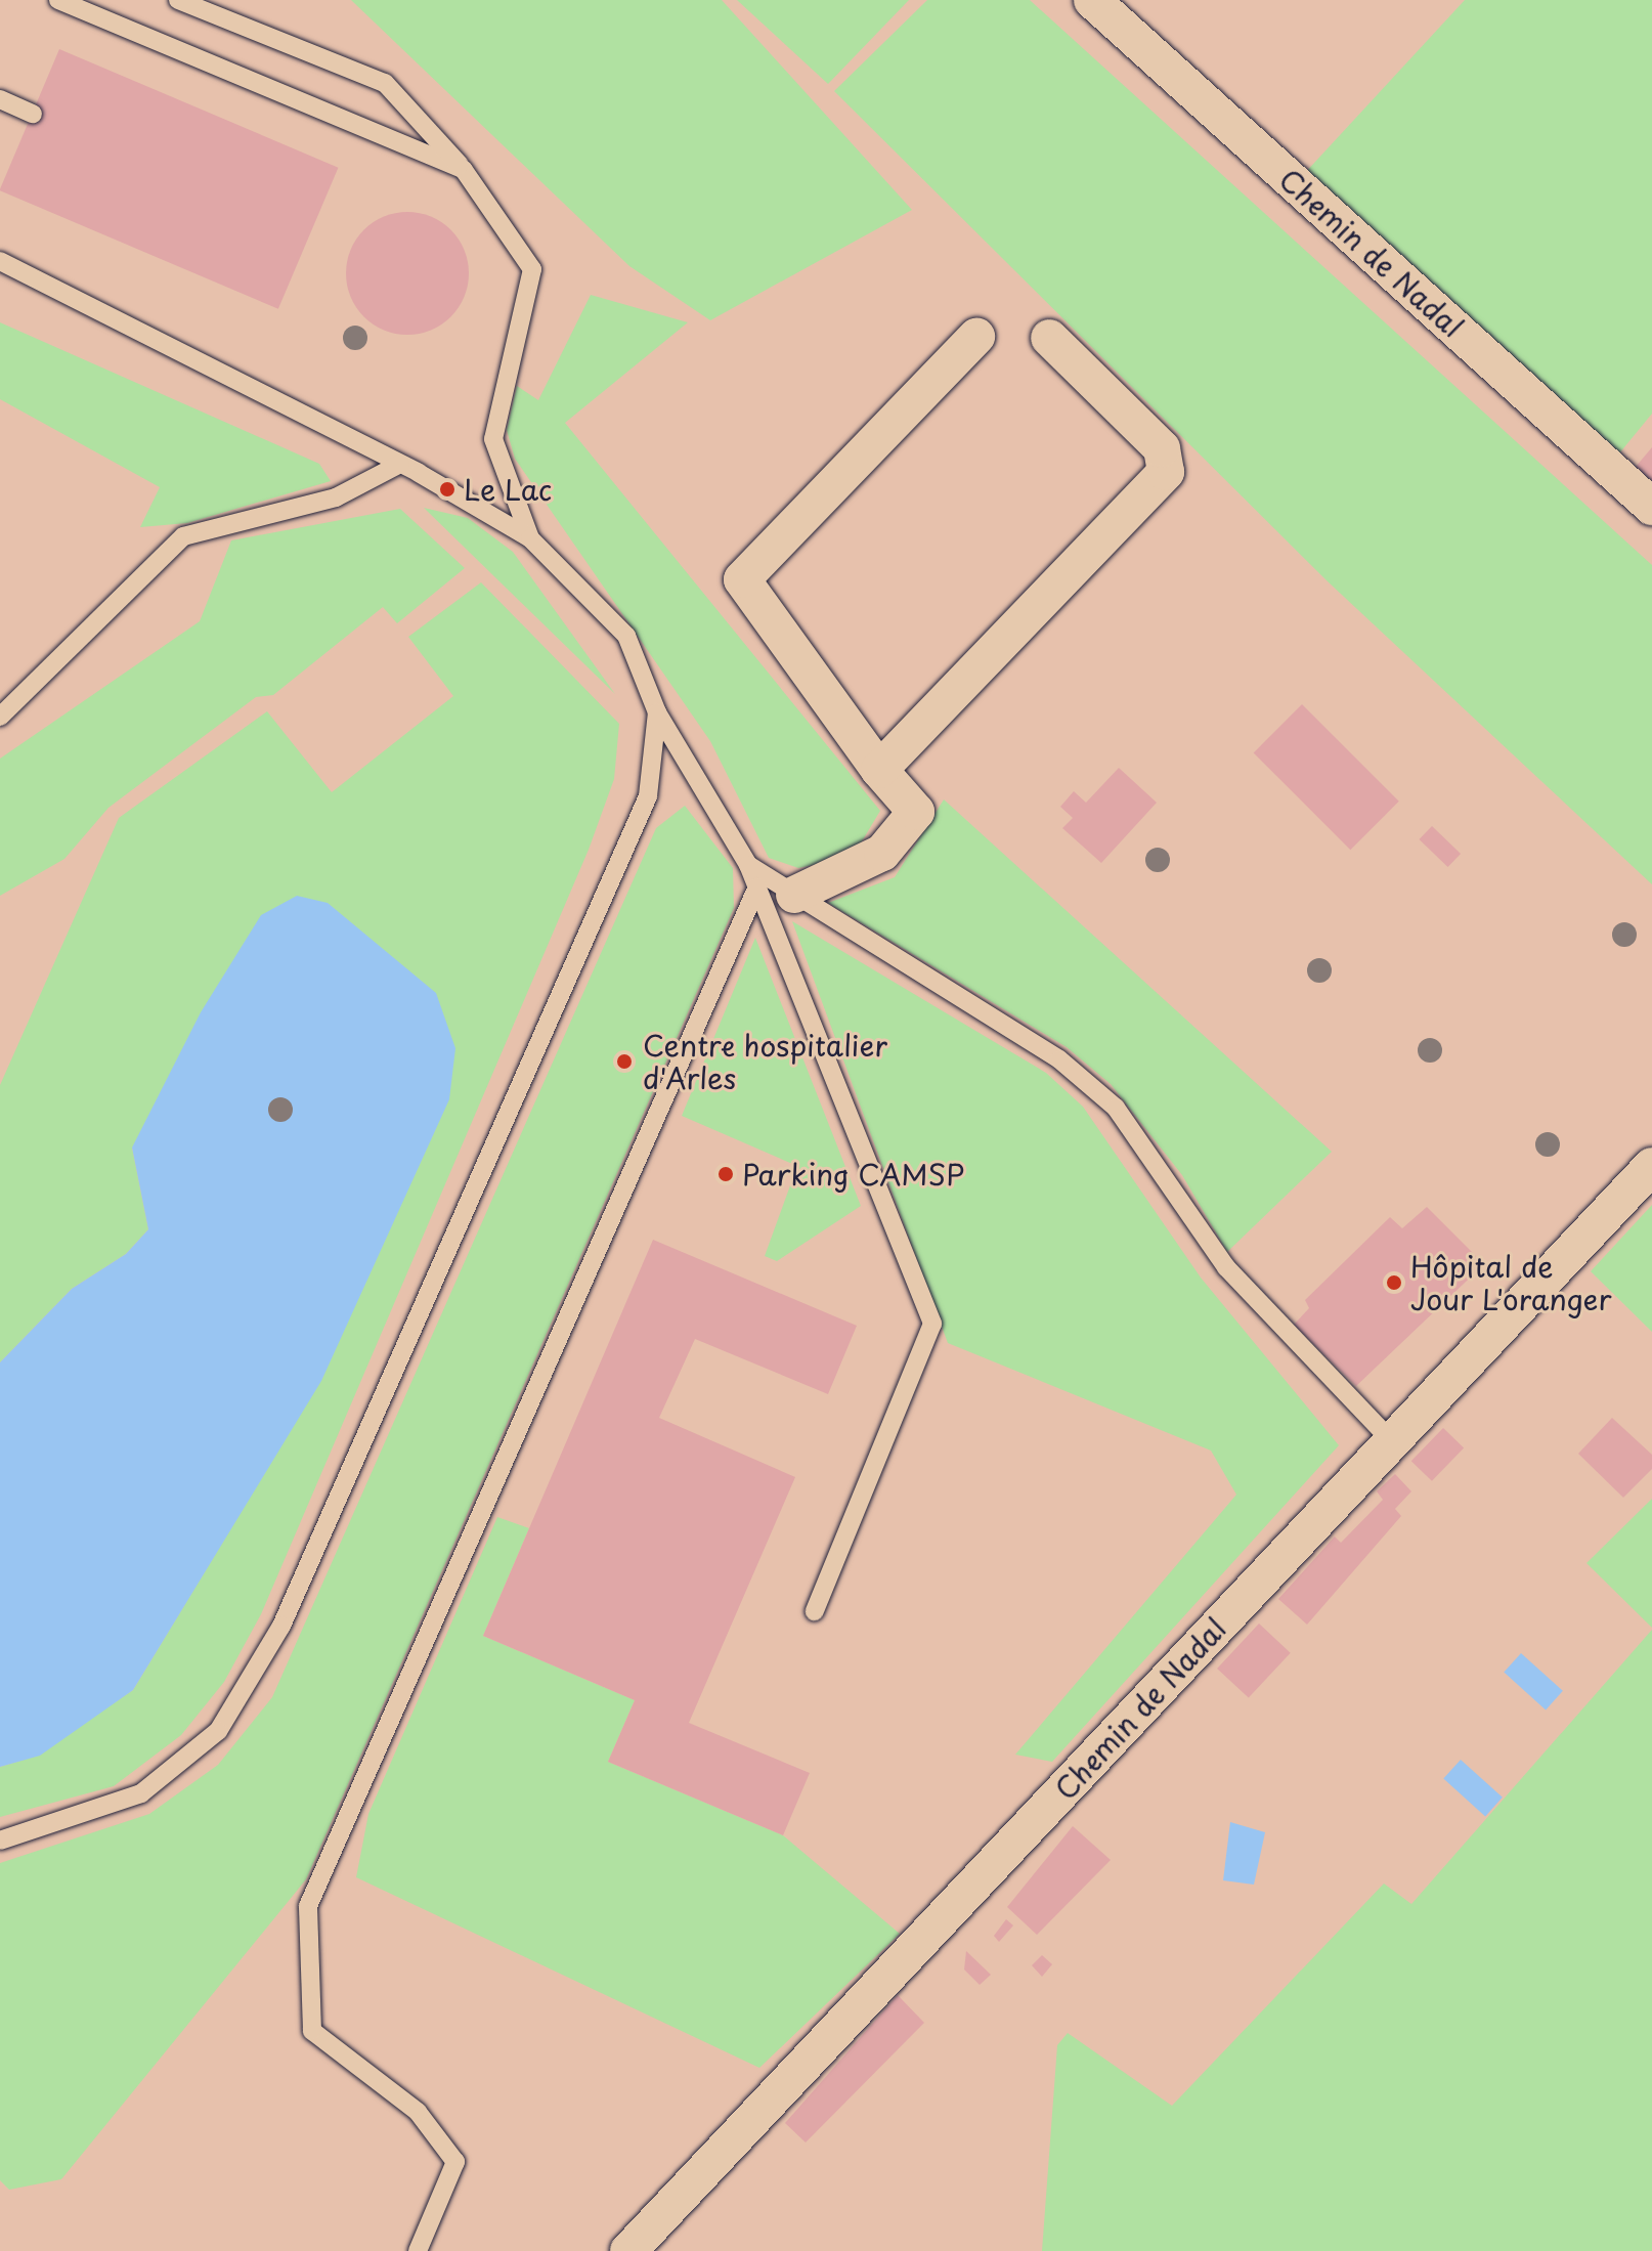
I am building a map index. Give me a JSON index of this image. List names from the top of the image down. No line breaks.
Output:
{"streets":{"street":["Chemin de Nadal"]},"places":["Le Lac","Centre hospitalier d'Arles","Parking CAMSP","Hôpital de Jour L'oranger"]}
